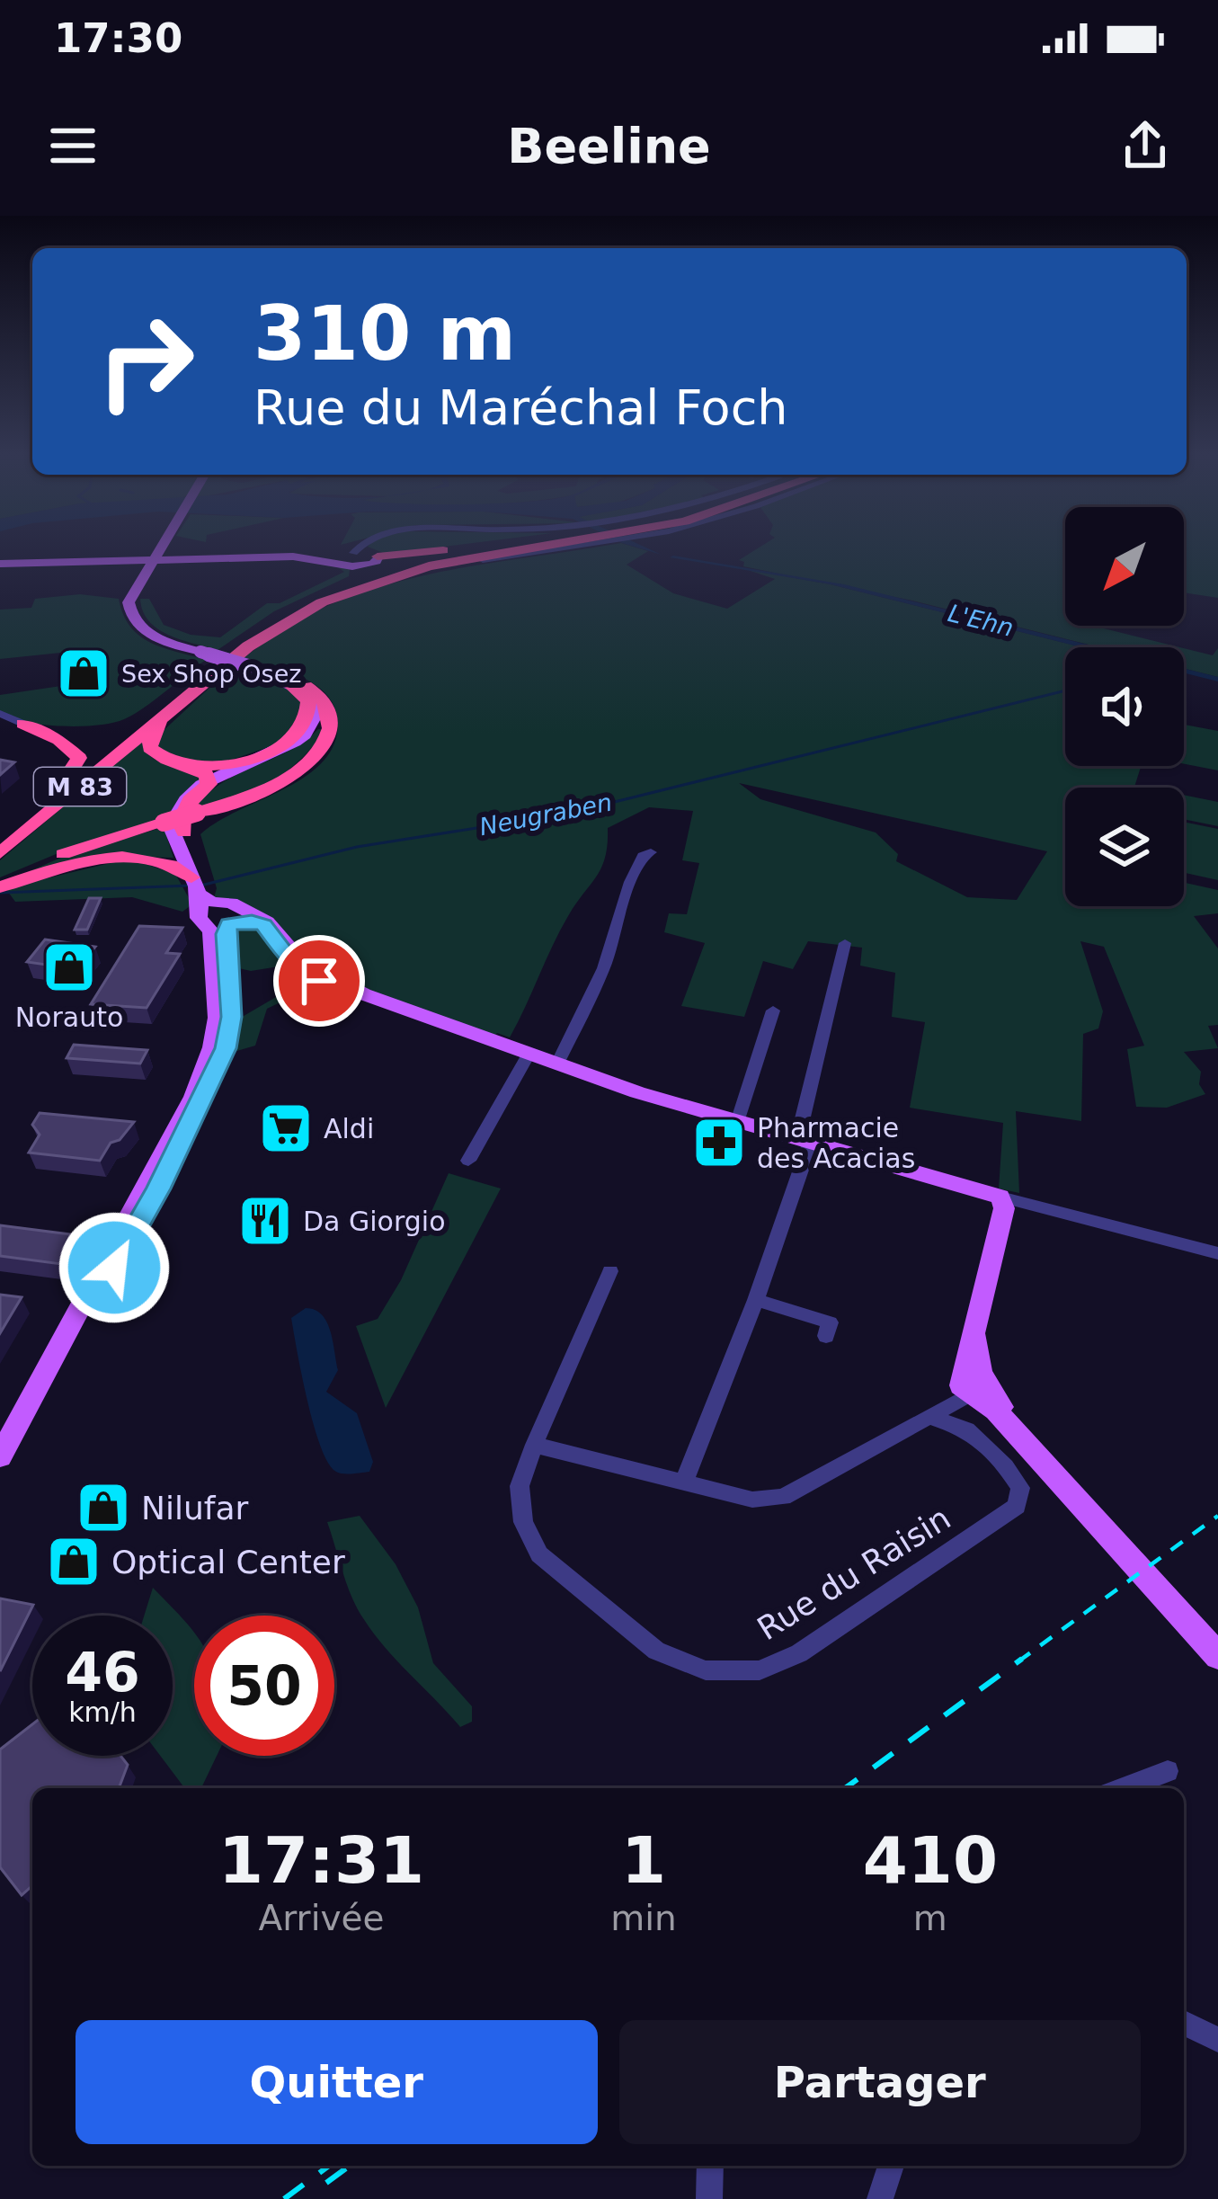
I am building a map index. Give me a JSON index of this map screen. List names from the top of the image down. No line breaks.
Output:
{"streets":{"highway":["M 83"],"street":["Rue du Raisin"]},"water":["L'Ehn","Neugraben"],"places":{"shop":["Sex Shop Osez","Norauto","Nilufar","Optical Center"],"supermarket":["Aldi"],"pharmacy":["Pharmacie des Acacias"],"restaurant":["Da Giorgio"]},"north":"bottom left","page":{"status":"17:30","header":"Beeline","turn":["310 m","Rue du Maréchal Foch"],"speed":"46 km/h","limit":"50","eta":["17:31","Arrivée","1","min","410","m"],"buttons":["Quitter","Partager"]}}
